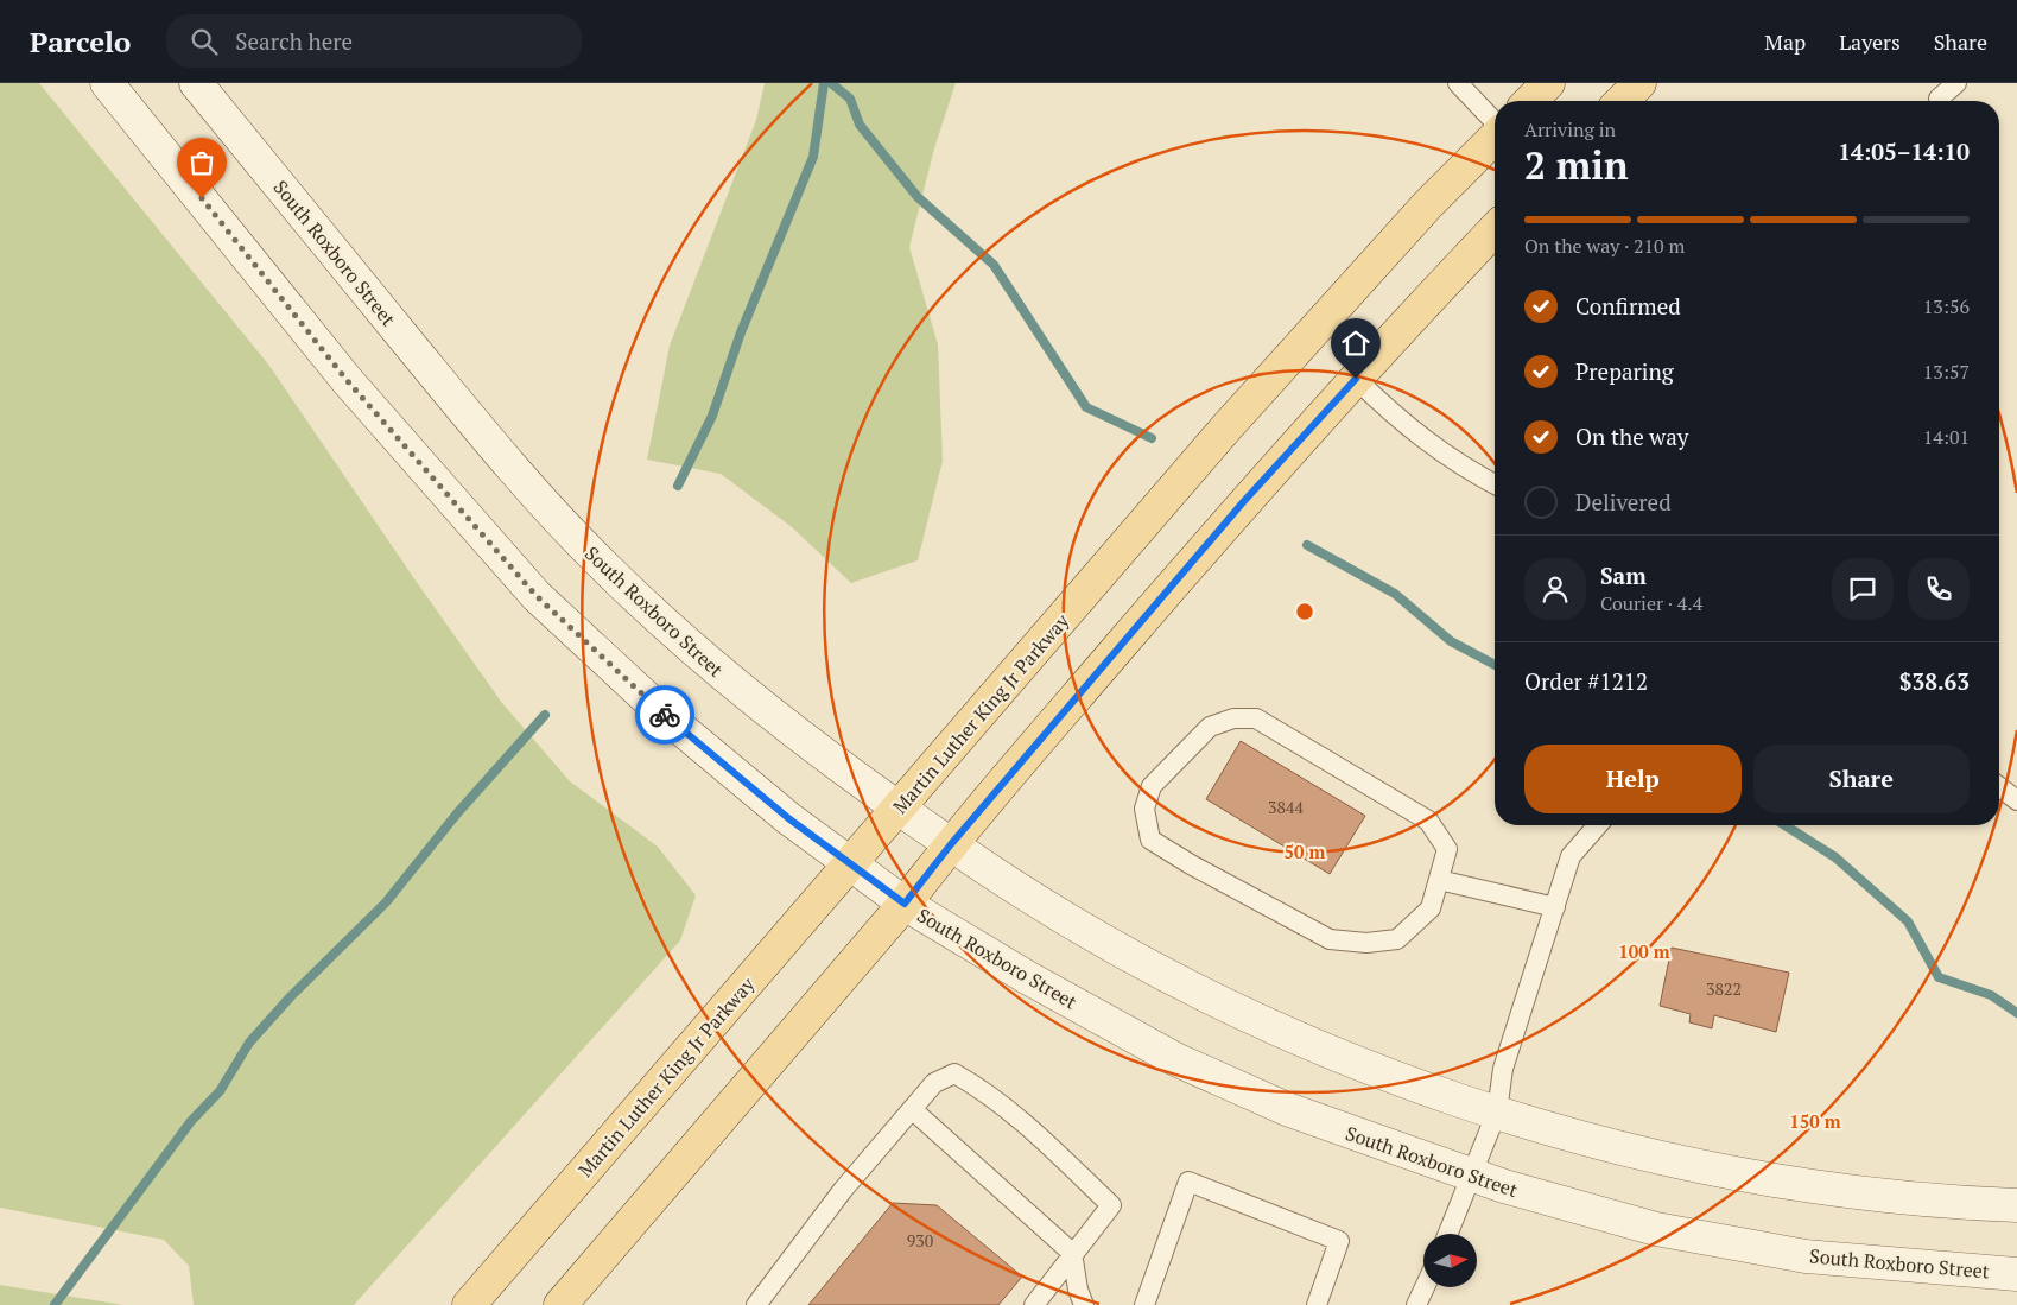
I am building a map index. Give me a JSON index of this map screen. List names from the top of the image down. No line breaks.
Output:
{"streets":{"main road":["Martin Luther King Jr Parkway"],"street":["South Roxboro Street"]},"crossings":[["South Roxboro Street","Martin Luther King Jr Parkway"]],"house_numbers":["3844","3822","930"],"north":"right","page":{"header":"Parcelo","search":"Search here","nav":["Map","Layers","Share"],"heading":["2 min","Arriving in","14:05–14:10"],"panel":["Sam","Courier · 4.4","Order #1212","$38.63"],"bar":"On the way · 210 m","list":[["Confirmed","13:56"],["Preparing","13:57"],["On the way","14:01"],"Delivered"],"buttons":["Help","Share"]},"rings":["50 m","100 m","150 m"]}
